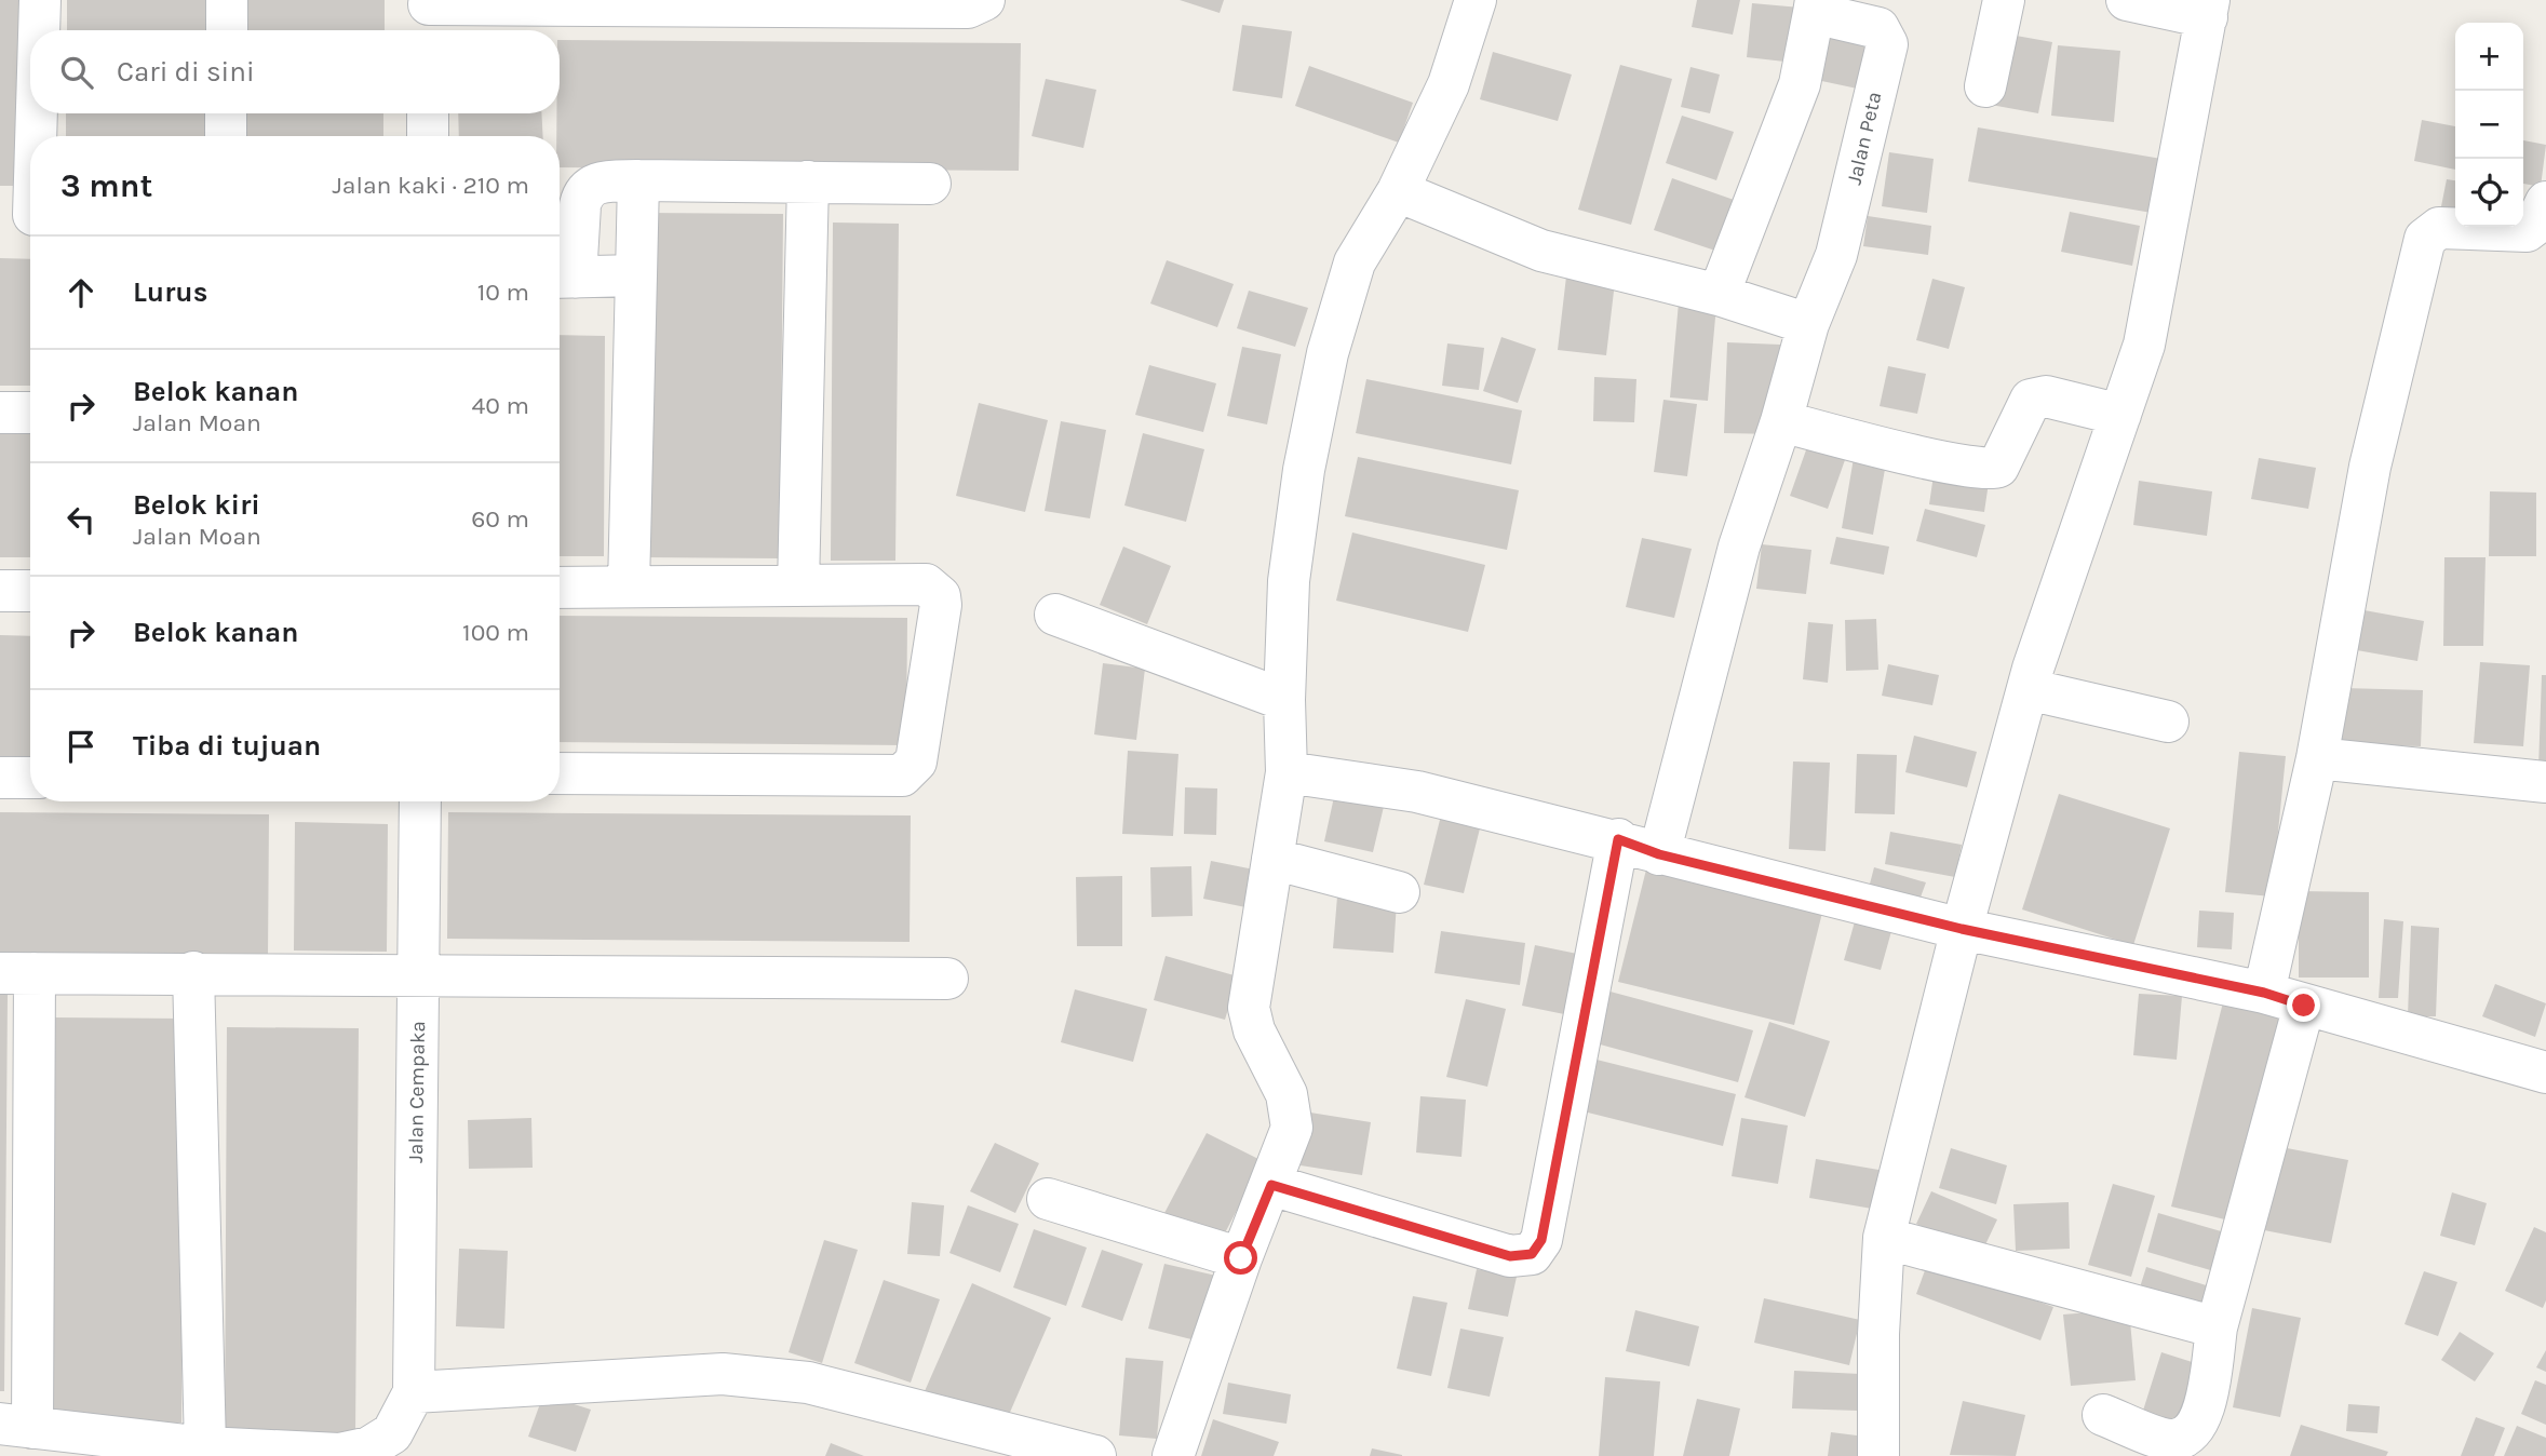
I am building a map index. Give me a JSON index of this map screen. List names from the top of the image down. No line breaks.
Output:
{"streets":{"street":["Jalan Peta","Jalan Cempaka"]},"page":{"map_buttons":["+","−"],"search":"Cari di sini","heading":["3 mnt","Jalan kaki · 210 m"],"list":[["Lurus","10 m"],["Belok kanan","Jalan Moan","40 m"],["Belok kiri","Jalan Moan","60 m"],["Belok kanan","100 m"],"Tiba di tujuan"]}}
